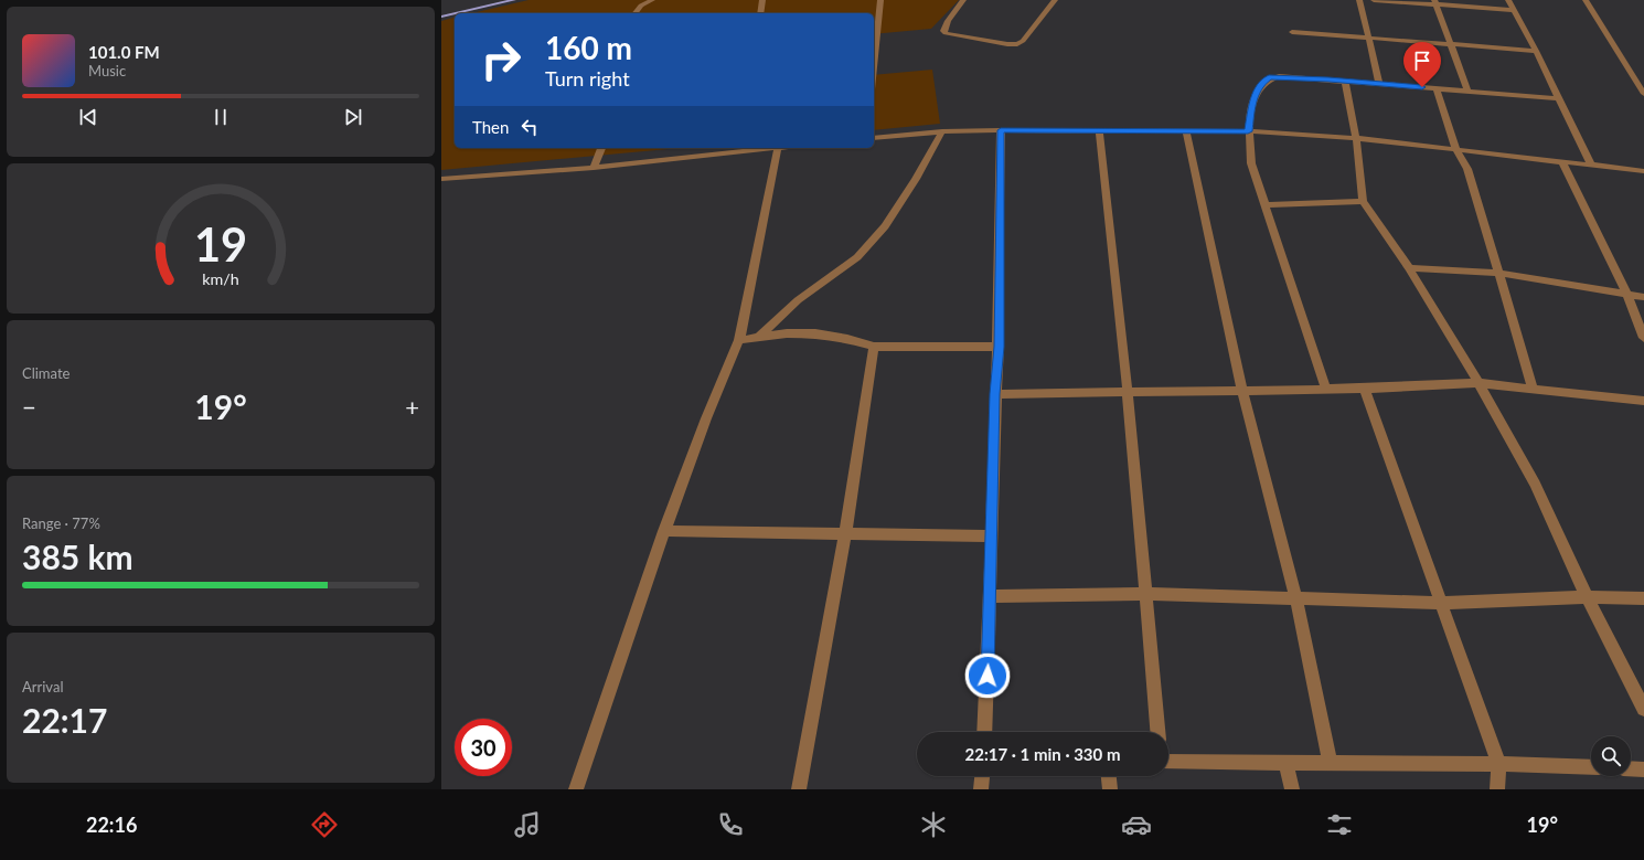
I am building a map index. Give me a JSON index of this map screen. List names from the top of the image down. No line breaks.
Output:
{"page":{"turn":["160 m","Turn right"],"song":["101.0 FM","Music"],"then":"Then","tile":["Climate",["Range · 77%","385 km"],["Arrival","22:17"]],"heat":["−","19°","+"],"limit":"30","trip":"22:17 · 1 min · 330 m","tabs":["22:16","19°"],"gauge":["19","km/h"]}}
